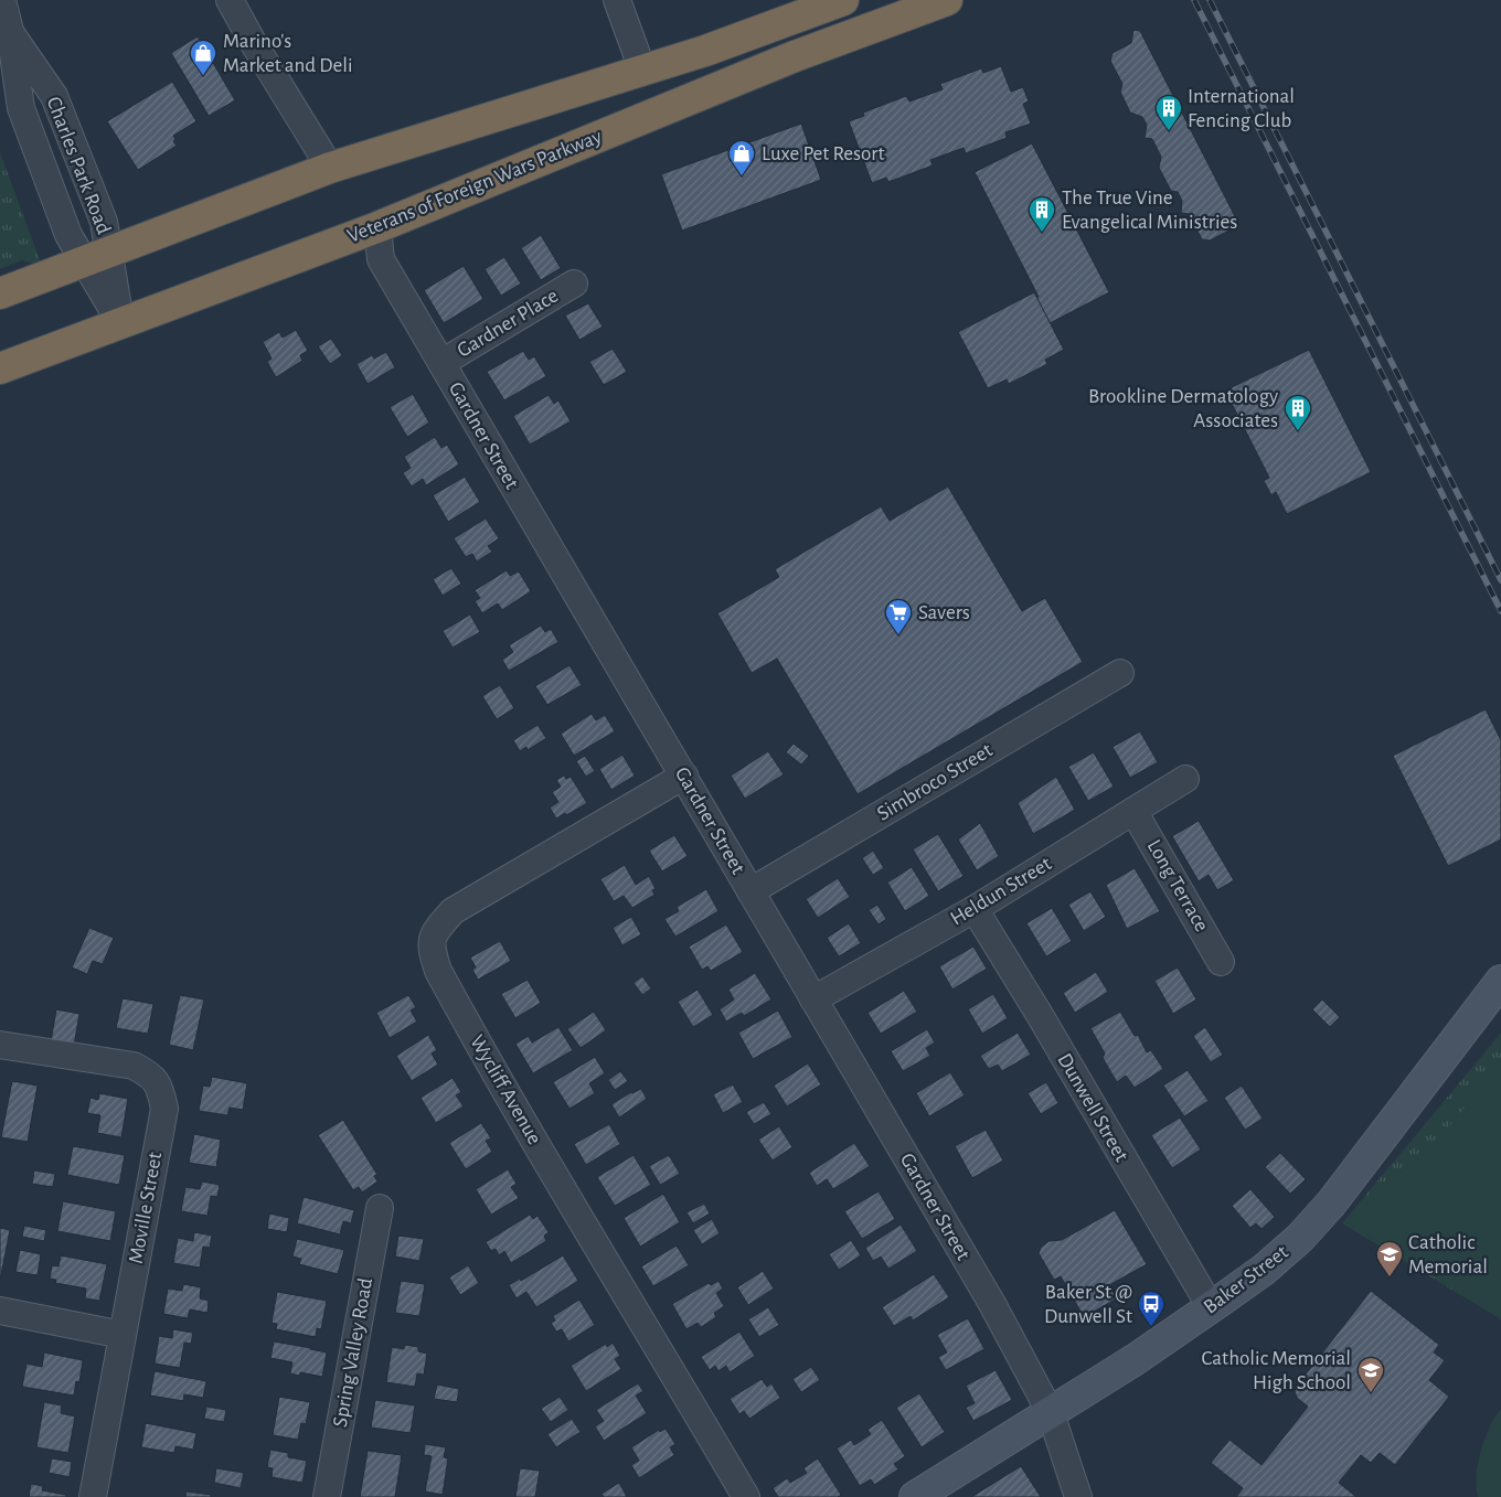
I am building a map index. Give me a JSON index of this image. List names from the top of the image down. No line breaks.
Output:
{"streets":{"highway":["Veterans of Foreign Wars Parkway"],"street":["Charles Park Road","Gardner Place","Gardner Street","Simbroco Street","Long Terrace","Heldun Street","Wycliff Avenue","Dunwell Street","Moville Street","Baker Street","Spring Valley Road"]},"crossings":[["Charles Park Road","Veterans of Foreign Wars Parkway"],["Veterans of Foreign Wars Parkway","Gardner Street"],["Gardner Place","Gardner Street"],["Gardner Street","Simbroco Street"],["Gardner Street","Heldun Street"],["Gardner Street","Wycliff Avenue"],["Gardner Street","Baker Street"],["Long Terrace","Heldun Street"],["Heldun Street","Dunwell Street"],["Dunwell Street","Baker Street"]],"places":{"shop":["Marino's Market and Deli","Luxe Pet Resort"],"building":["International Fencing Club","The True Vine Evangelical Ministries","Brookline Dermatology Associates"],"supermarket":["Savers"],"school or university":["Catholic Memorial","Catholic Memorial High School"],"bus stop":["Baker St @ Dunwell St"]}}
